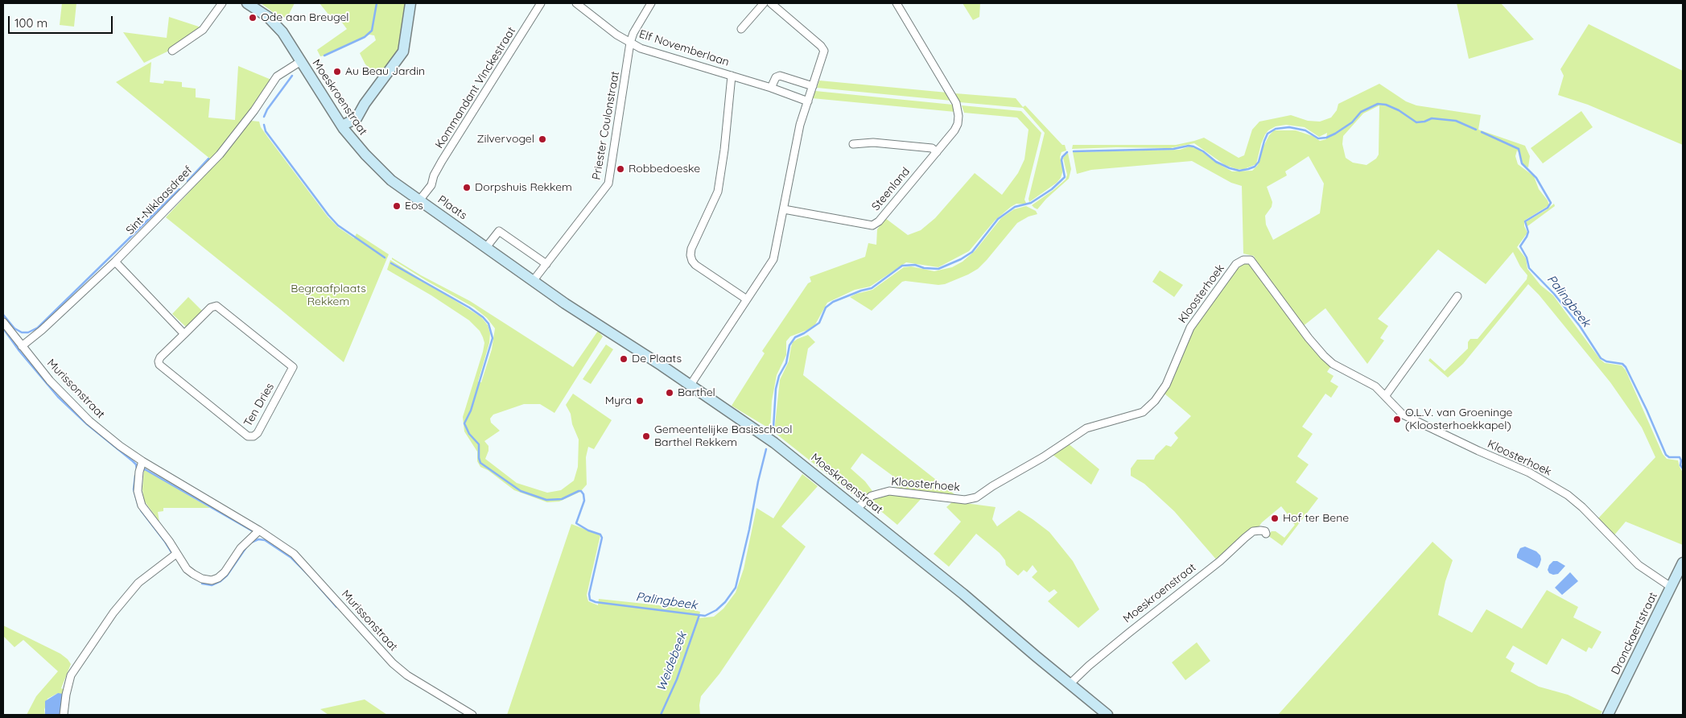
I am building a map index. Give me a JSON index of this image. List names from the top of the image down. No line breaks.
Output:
{"streets":{"main road":["Moeskroenstraat","Plaats","Dronckaertstraat"],"street":["Elf Novemberlaan","Kommandant Vinckestraat","Priester Coulonstraat","Steenland","Sint-Niklaasdreef","Kloosterhoek","Murissonstraat","Ten Dries"]},"crossings":[["Elf Novemberlaan","Priester Coulonstraat"],["Kommandant Vinckestraat","Plaats"],["Moeskroenstraat","Priester Coulonstraat"],["Moeskroenstraat","Sint-Niklaasdreef"],["Moeskroenstraat","Plaats"],["Moeskroenstraat","Kloosterhoek"],["Priester Coulonstraat","Plaats"],["Sint-Niklaasdreef","Murissonstraat"],["Kloosterhoek","Dronckaertstraat"]],"water":["Palingbeek","Weidebeek"],"parks":["Begraafplaats Rekkem"],"places":["Ode aan Breugel","Au Beau Jardin","Zilvervogel","Robbedoeske","Dorpshuis Rekkem","Eos","De Plaats","Barthel","Myra","O.L.V. van Groeninge (Kloosterhoekkapel)","Gemeentelijke Basisschool Barthel Rekkem","Hof ter Bene"],"scale_bar":"100 m"}
